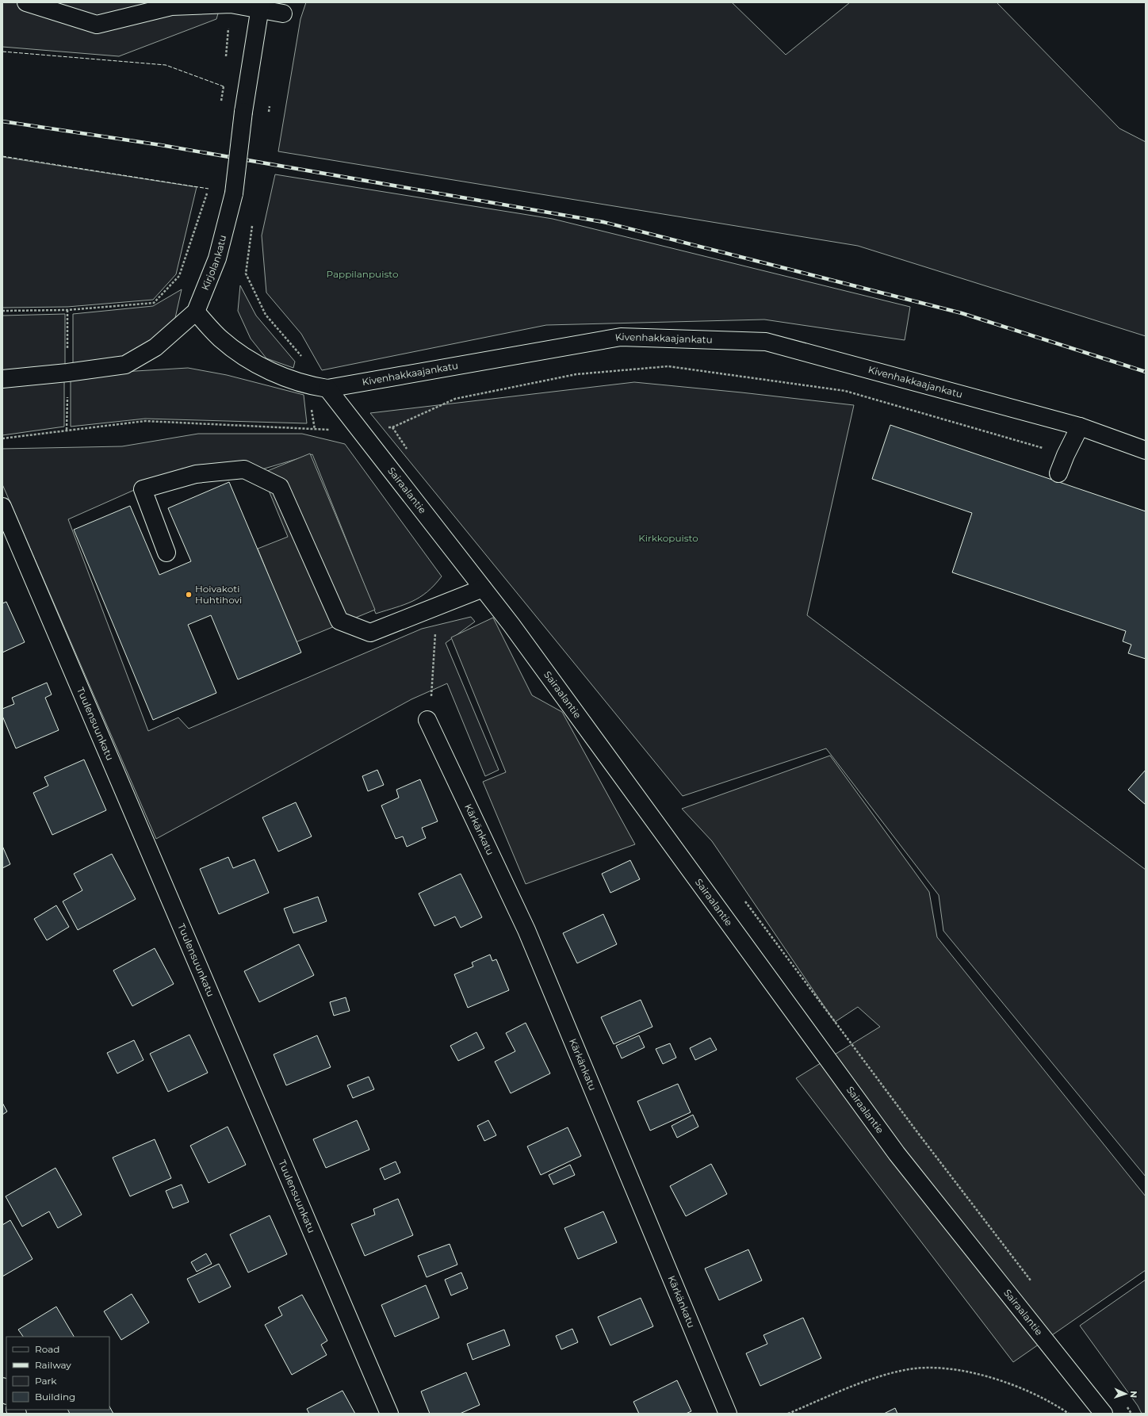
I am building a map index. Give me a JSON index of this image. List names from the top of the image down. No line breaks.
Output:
{"streets":{"street":["Kirjolankatu","Kivenhakkaajankatu","Sairaalantie","Tuulensuunkatu","Kärkänkatu"]},"crossings":[["Kirjolankatu","Kivenhakkaajankatu"],["Kivenhakkaajankatu","Sairaalantie"]],"parks":["Pappilanpuisto","Kirkkopuisto"],"places":["Hoivakoti Huhtihovi"],"legend":["Road","Railway","Park","Building"],"north":"right"}
